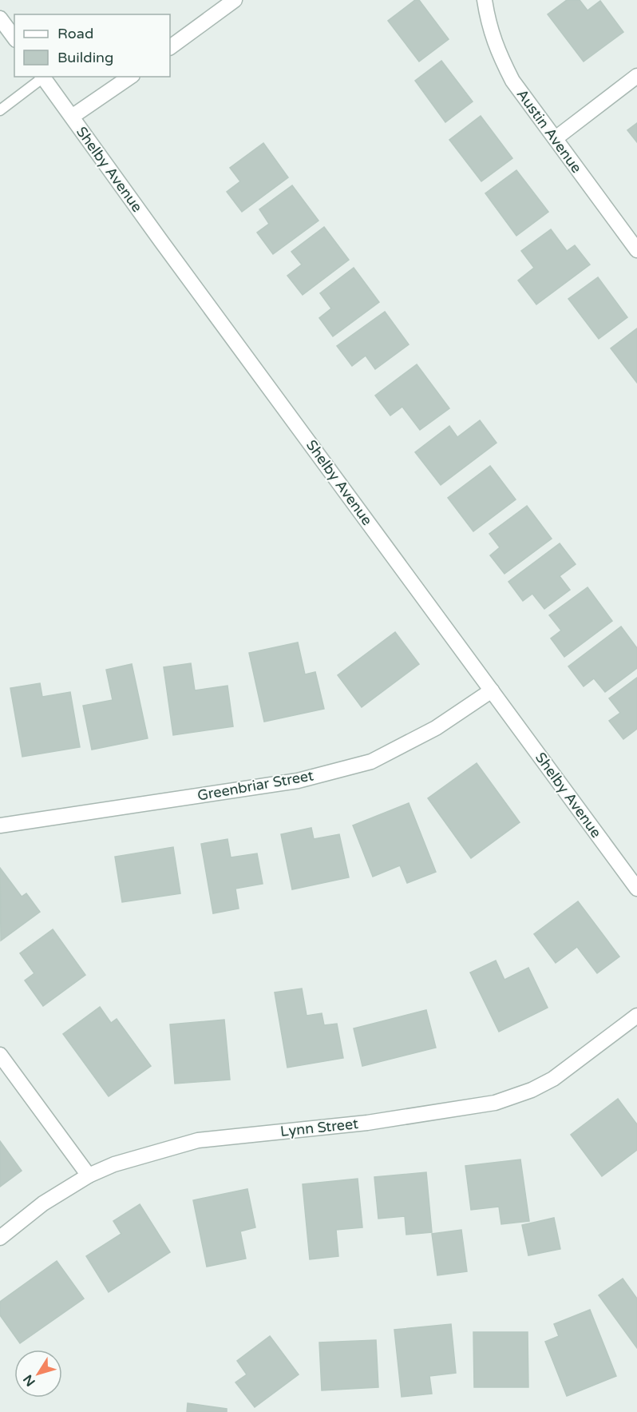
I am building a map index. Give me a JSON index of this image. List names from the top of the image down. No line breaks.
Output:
{"streets":{"street":["Austin Avenue","Shelby Avenue","Greenbriar Street","Lynn Street"]},"crossings":[["Shelby Avenue","Greenbriar Street"]],"legend":["Road","Building"],"north":"bottom left"}
